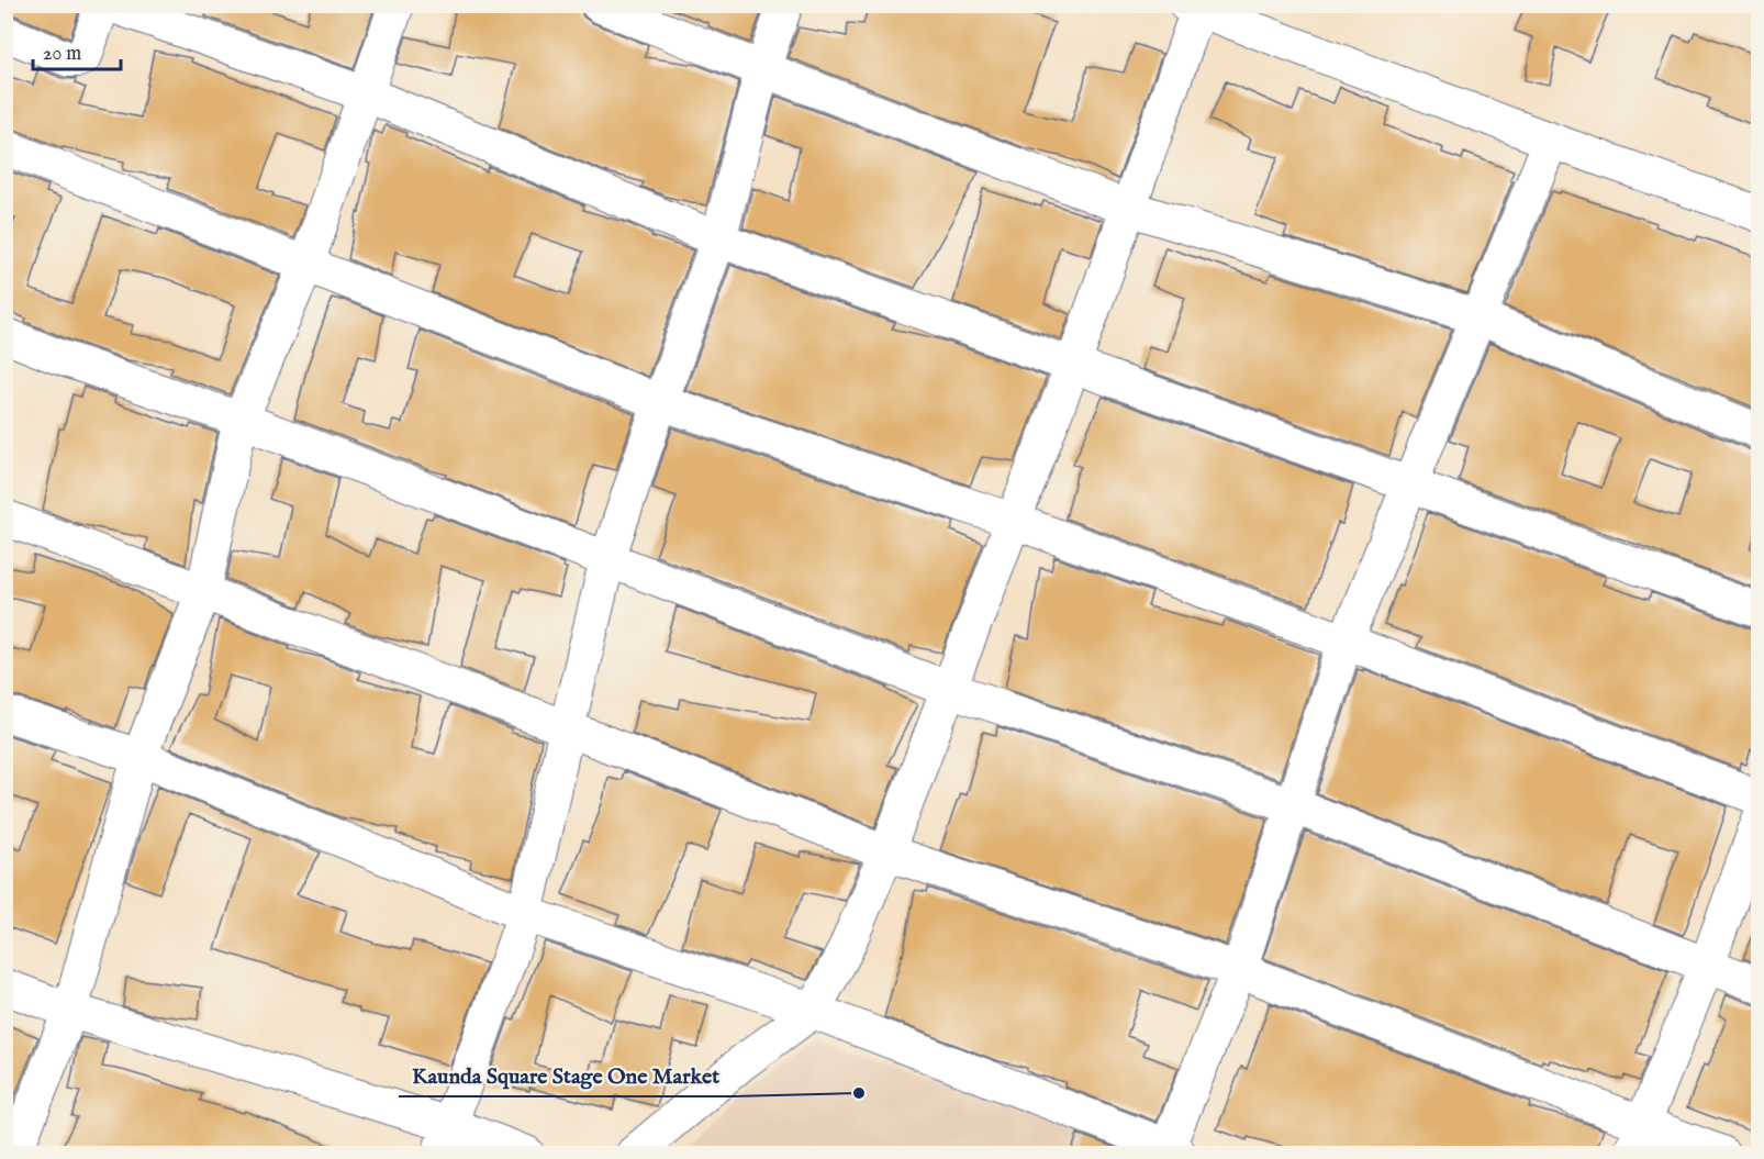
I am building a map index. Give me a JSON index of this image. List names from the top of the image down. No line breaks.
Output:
{"places":["Kaunda Square Stage One Market"],"scale_bar":"20 m"}
